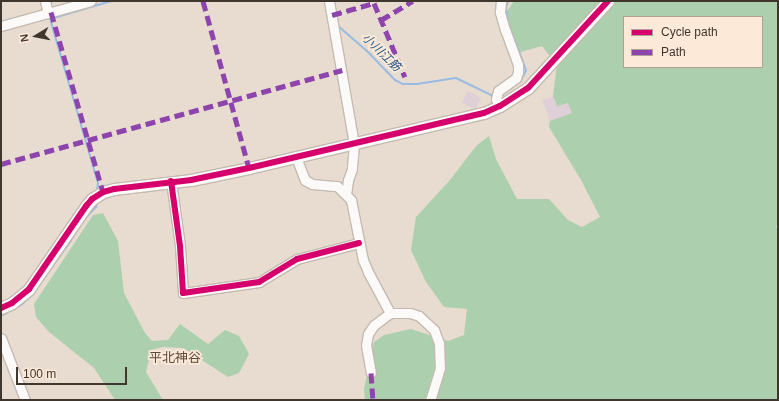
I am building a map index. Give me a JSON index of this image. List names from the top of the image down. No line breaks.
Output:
{"districts":["平北神谷"],"water":["小川江筋"],"legend":["Cycle path","Path"],"scale_bar":"100 m","north":"left"}
